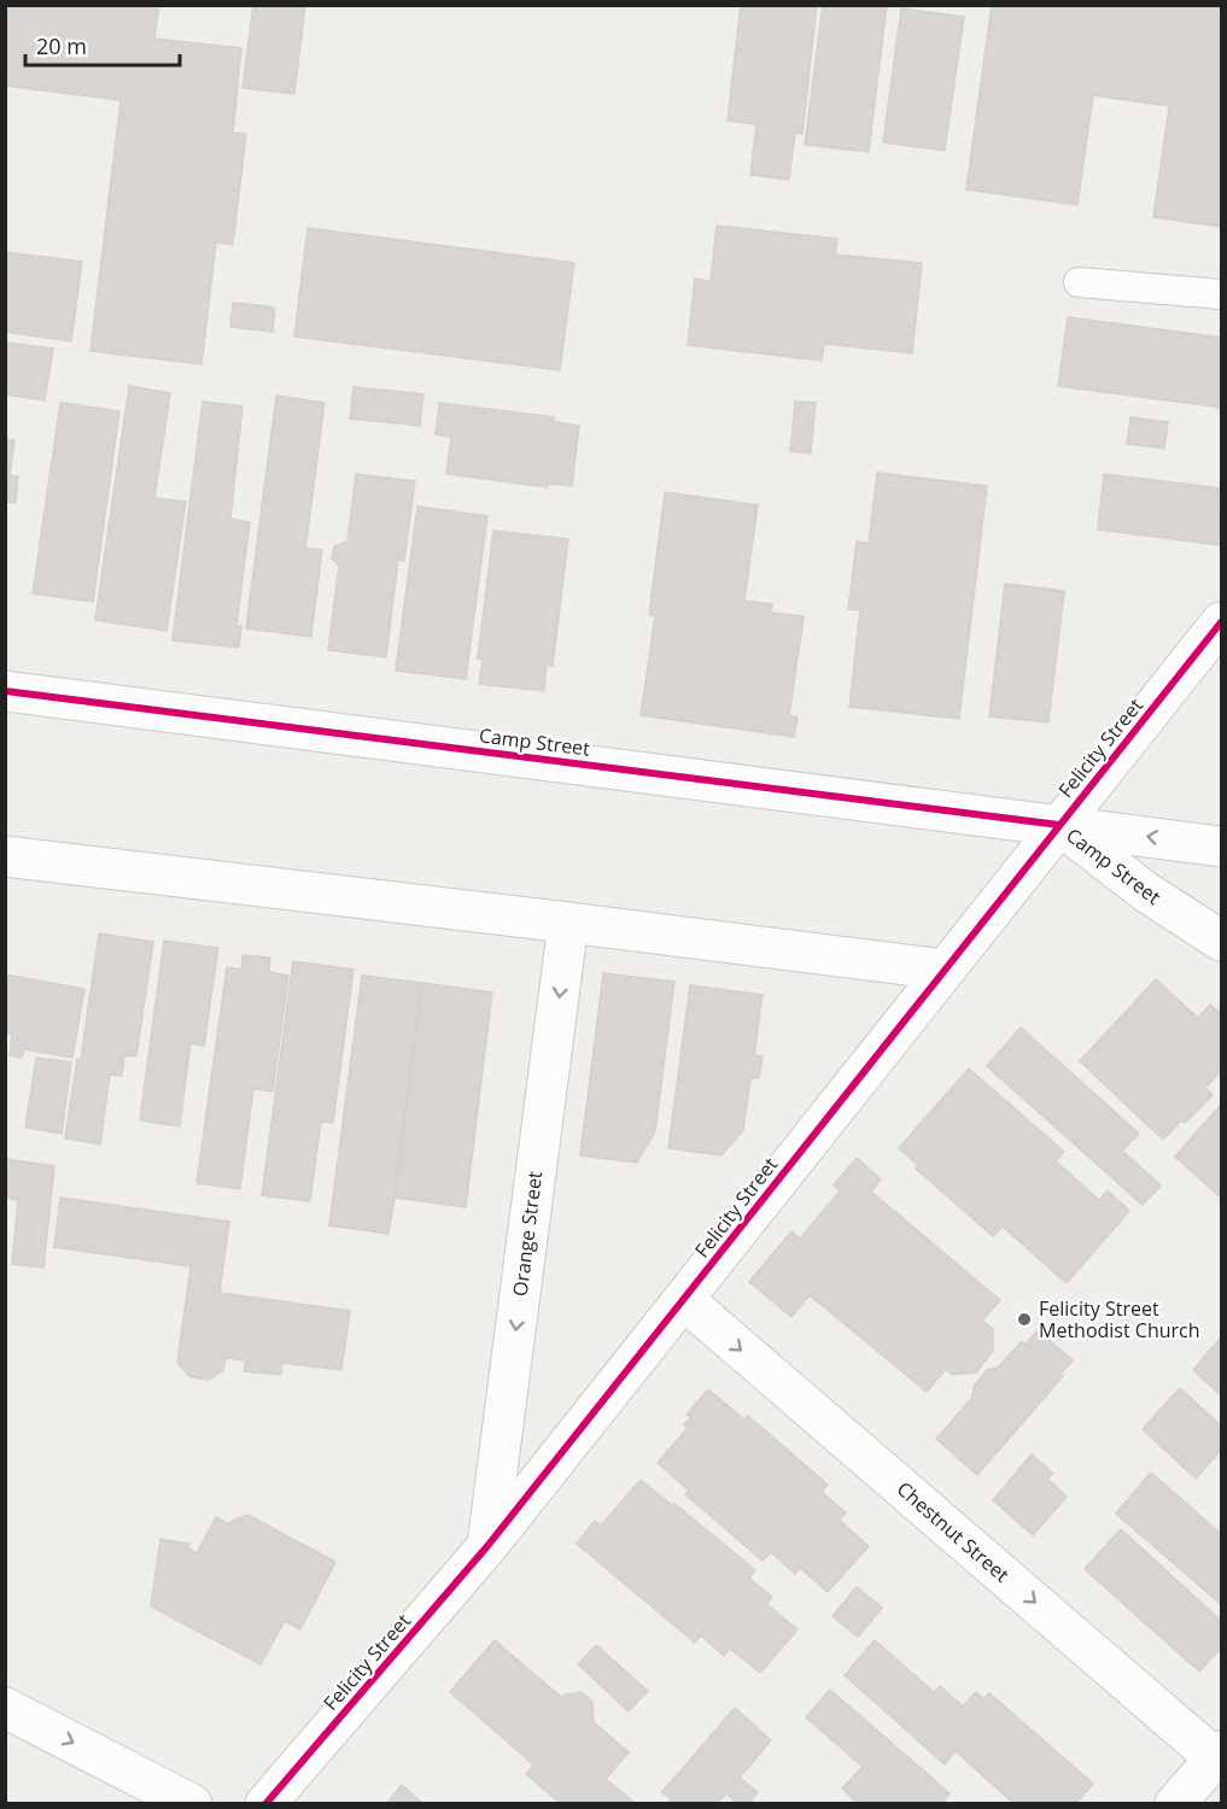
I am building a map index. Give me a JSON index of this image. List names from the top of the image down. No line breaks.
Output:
{"streets":{"street":["Camp Street","Felicity Street","Orange Street","Chestnut Street"]},"crossings":[["Camp Street","Felicity Street"],["Felicity Street","Orange Street"],["Felicity Street","Chestnut Street"]],"one_way":["Orange Street","Chestnut Street"],"places":["Felicity Street Methodist Church"],"scale_bar":"20 m"}
